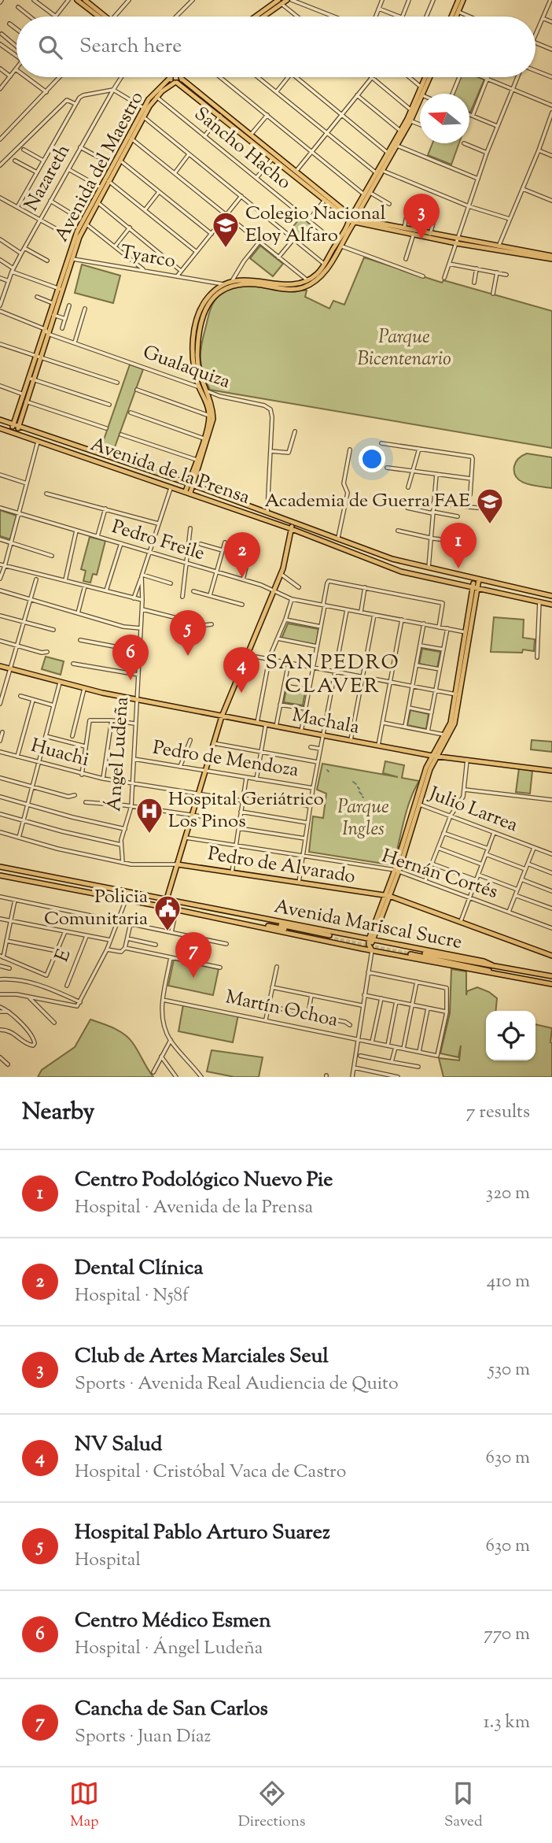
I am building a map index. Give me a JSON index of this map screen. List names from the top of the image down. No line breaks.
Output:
{"streets":{"main road":["Avenida del Maestro","Avenida de la Prensa","Machala","Pedro de Alvarado","Avenida Mariscal Sucre"],"street":["Sancho Hacho","Nazareth","Tyarco","Gualaquiza","Pedro Freile","Huachi","Ángel Ludeña","Pedro de Mendoza","Julio Larrea","Hernán Cortés","E","Martín Ochoa"]},"crossings":[["Sancho Hacho","Avenida del Maestro"],["Avenida del Maestro","Tyarco"],["Avenida del Maestro","Gualaquiza"],["Avenida del Maestro","Avenida de la Prensa"],["Gualaquiza","Avenida de la Prensa"],["Avenida de la Prensa","Ángel Ludeña"],["Pedro Freile","Ángel Ludeña"],["Machala","Ángel Ludeña"],["Huachi","Ángel Ludeña"],["Ángel Ludeña","Pedro de Mendoza"],["Ángel Ludeña","Pedro de Alvarado"]],"districts":["SAN PEDRO CLAVER"],"parks":["Parque Bicentenario","Parque Ingles"],"places":{"school or university":["Colegio Nacional Eloy Alfaro","Academia de Guerra FAE"],"hospital":["Hospital Geriátrico Los Pinos"],"public building":["Policia Comunitaria"]},"north":"left","page":{"search":"Search here","pins":["3","1","2","5","6","4","7"],"heading":["Nearby","7 results"],"list":[{"mark":"1","name":"Centro Podológico Nuevo Pie","note":"Hospital · Avenida de la Prensa","value":"320 m"},{"mark":"2","name":"Dental Clínica","note":"Hospital · N58f","value":"410 m"},{"mark":"3","name":"Club de Artes Marciales Seul","note":"Sports · Avenida Real Audiencia de Quito","value":"530 m"},{"mark":"4","name":"NV Salud","note":"Hospital · Cristóbal Vaca de Castro","value":"630 m"},{"mark":"5","name":"Hospital Pablo Arturo Suarez","note":"Hospital","value":"630 m"},{"mark":"6","name":"Centro Médico Esmen","note":"Hospital · Ángel Ludeña","value":"770 m"},{"mark":"7","name":"Cancha de San Carlos","note":"Sports · Juan Díaz","value":"1.3 km"}],"nav":["Map","Directions","Saved"]}}
